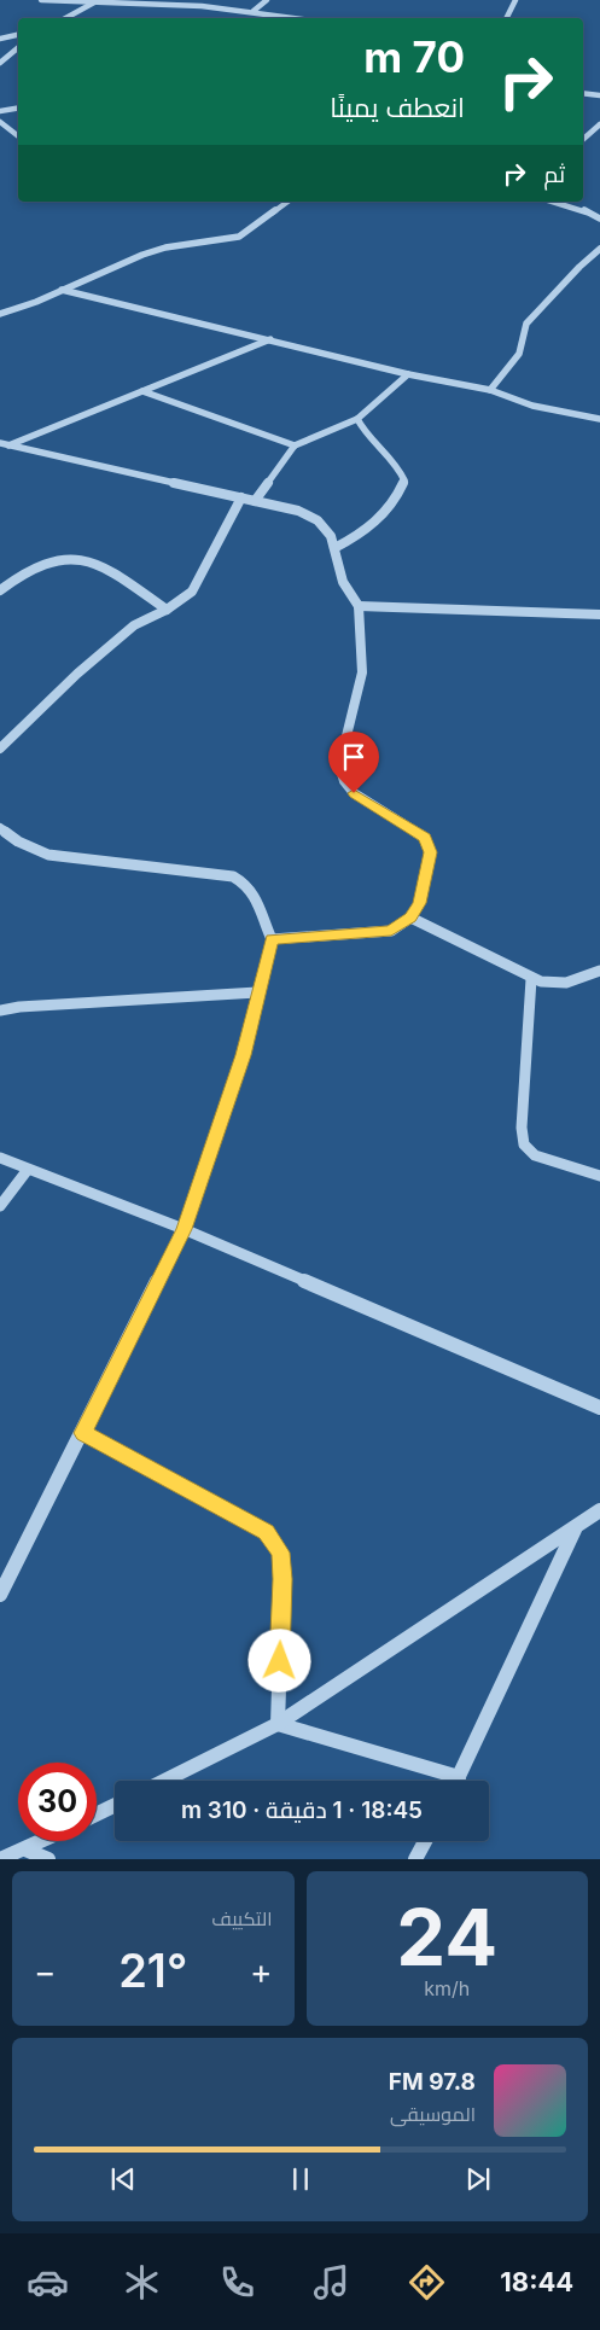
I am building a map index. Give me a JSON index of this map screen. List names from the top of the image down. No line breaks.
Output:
{"page":{"turn":["70 m","انعطف يمينًا"],"then":"ثم","limit":"30","trip":"18:45 · 1 دقيقة · 310 m","tile":[["24","km/h"],"التكييف"],"heat":["−","21°","+"],"song":["97.8 FM","الموسيقى"],"tabs":"18:44"}}
